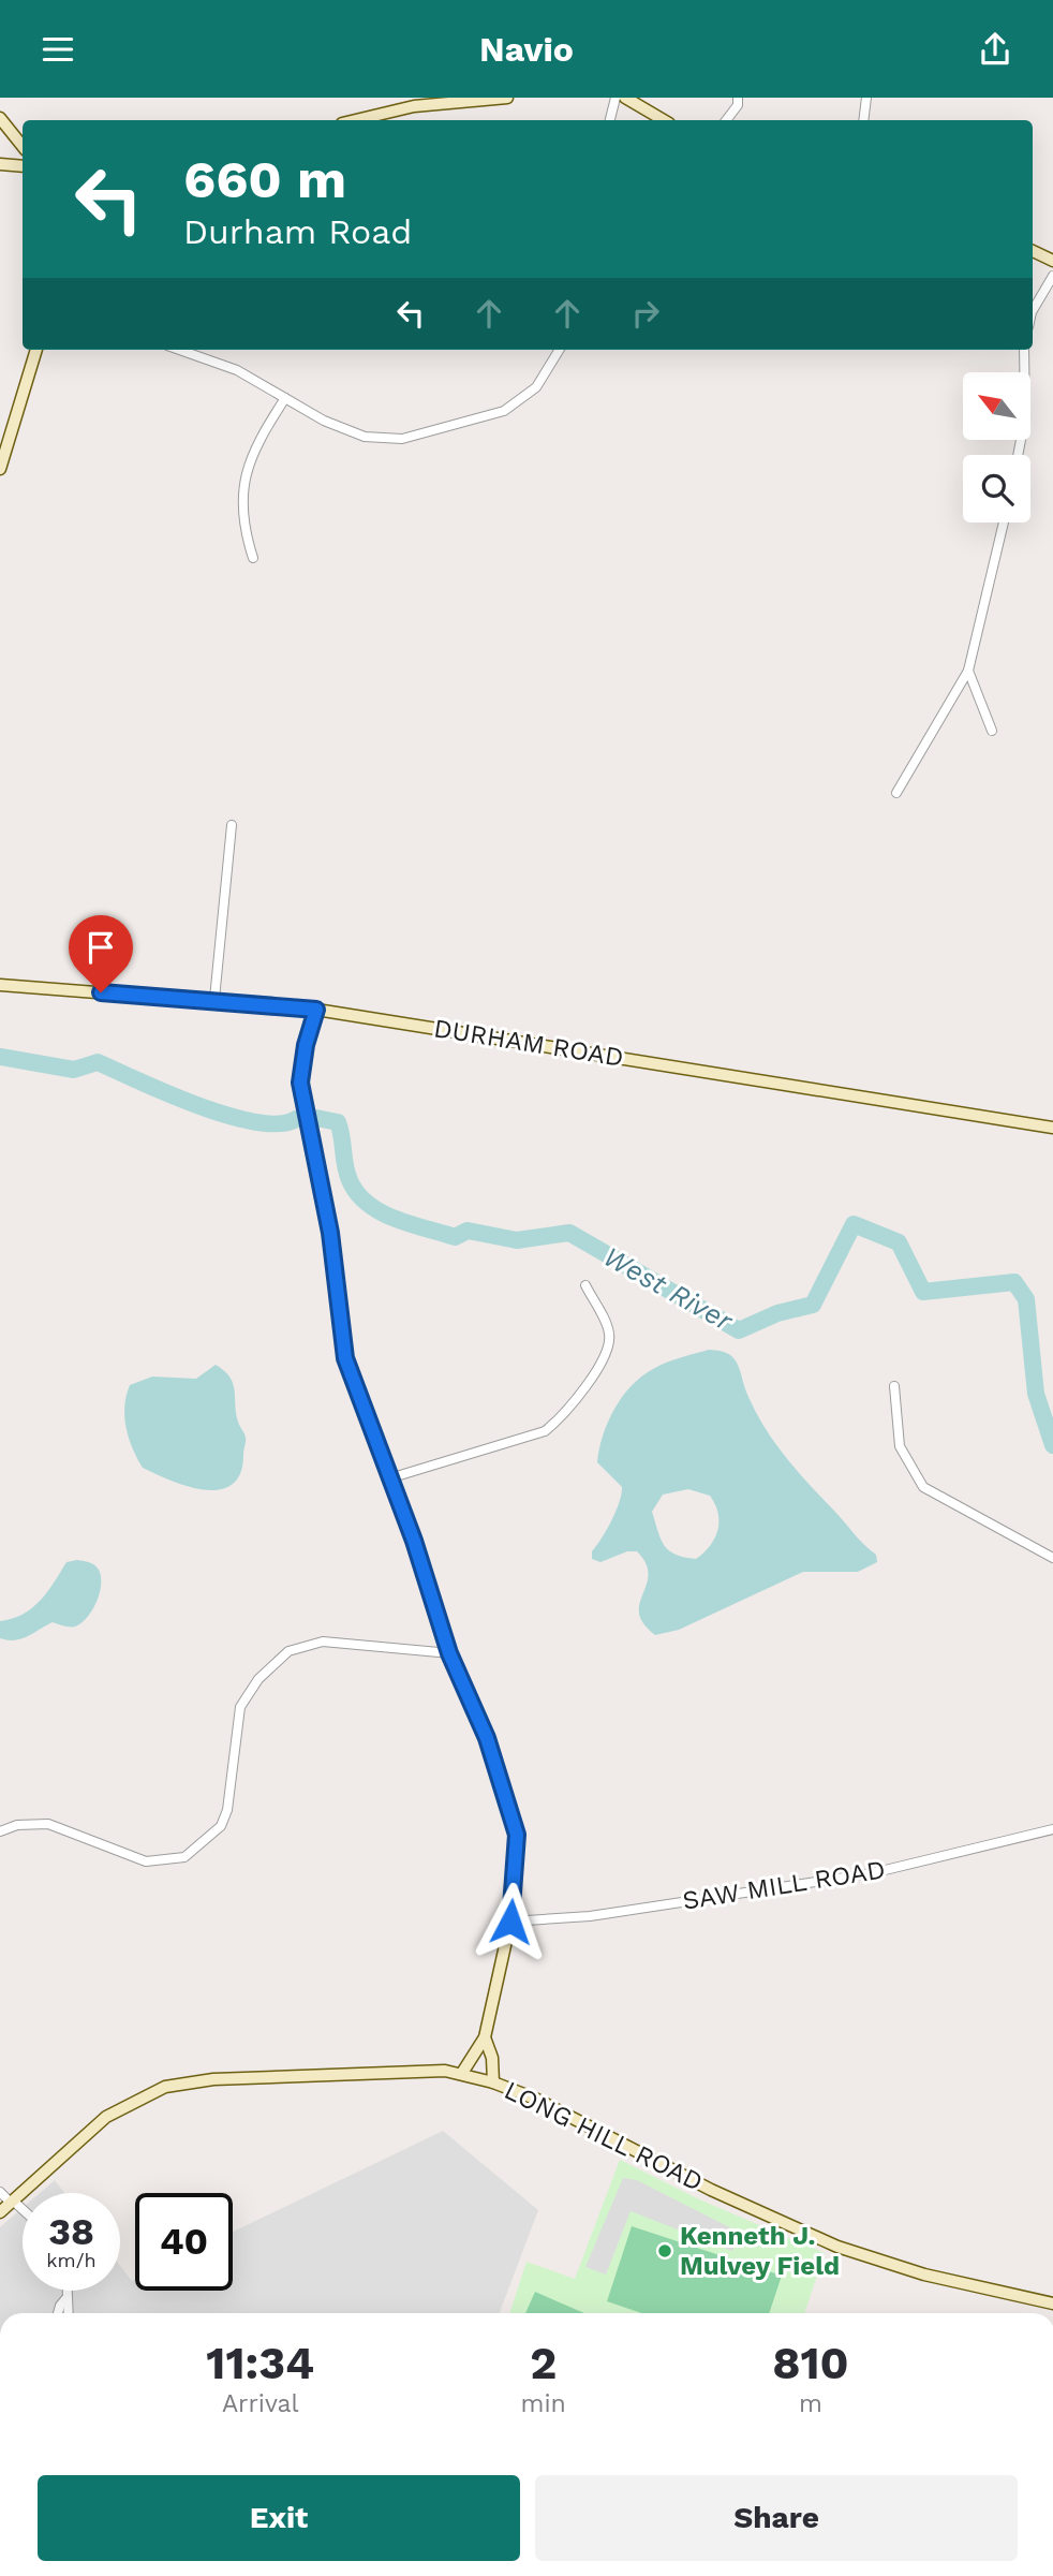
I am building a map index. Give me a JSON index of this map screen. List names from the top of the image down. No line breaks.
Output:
{"streets":{"street":["DURHAM ROAD","SAW MILL ROAD","LONG HILL ROAD"]},"water":["West River"],"places":["Kenneth J. Mulvey Field"],"north":"top left","page":{"header":"Navio","turn":["660 m","Durham Road"],"speed":"38 km/h","limit":"40","eta":["11:34","Arrival","2","min","810","m"],"buttons":["Exit","Share"]}}
